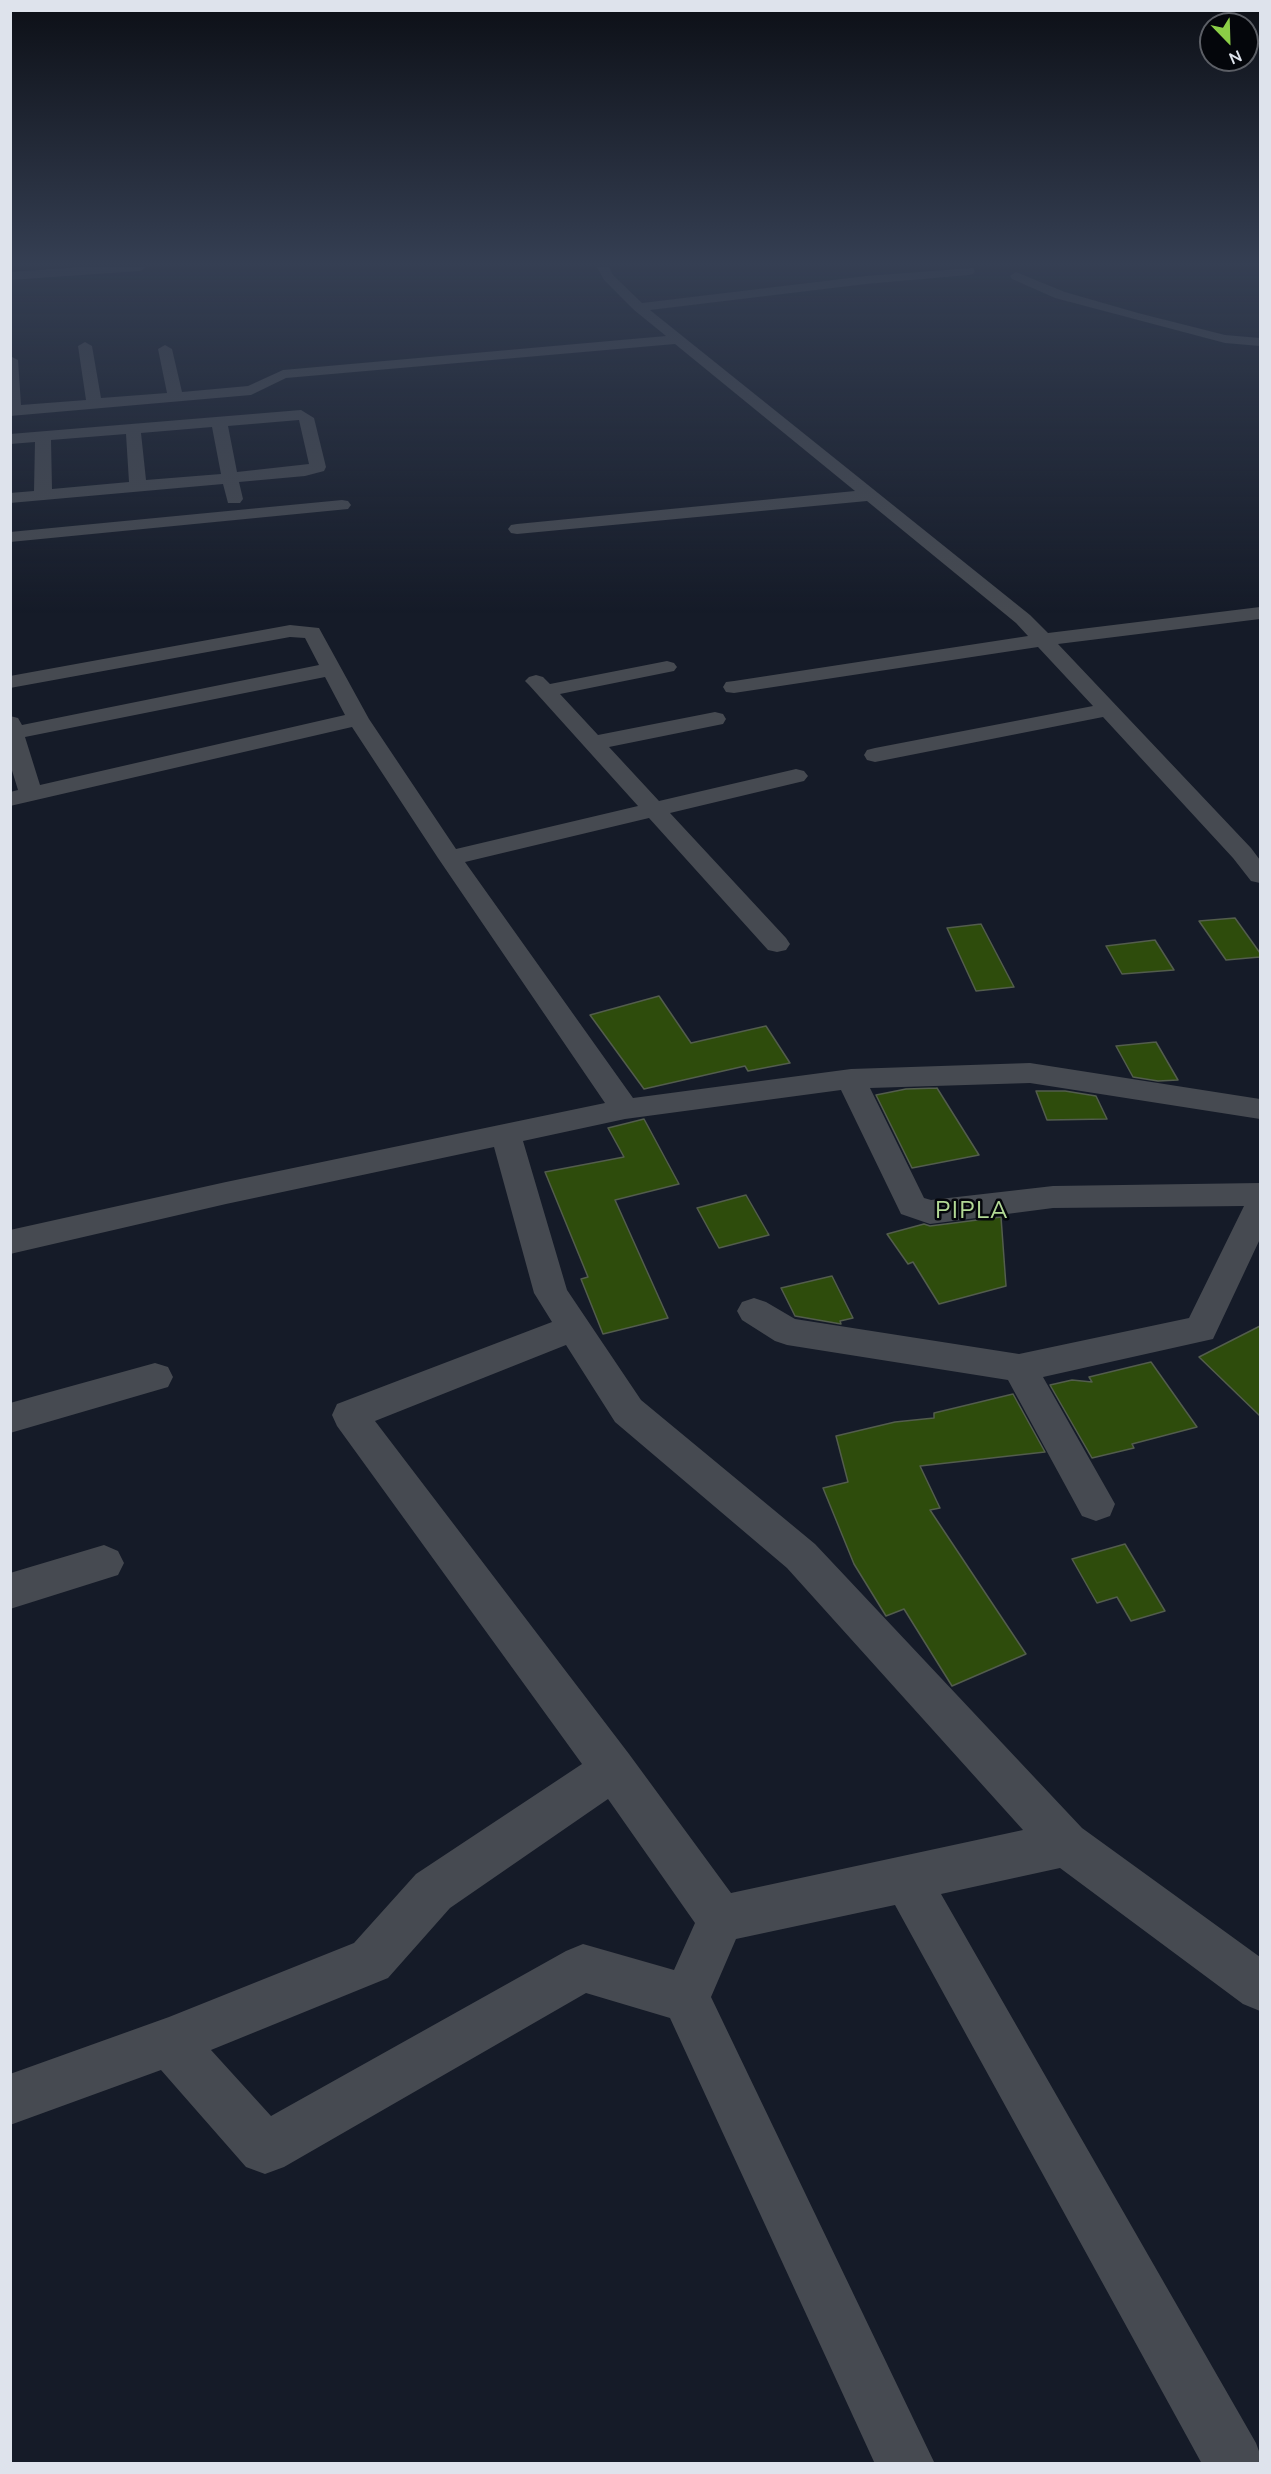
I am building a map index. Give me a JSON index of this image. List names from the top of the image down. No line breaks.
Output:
{"districts":["PIPLA"],"north":"bottom right"}
